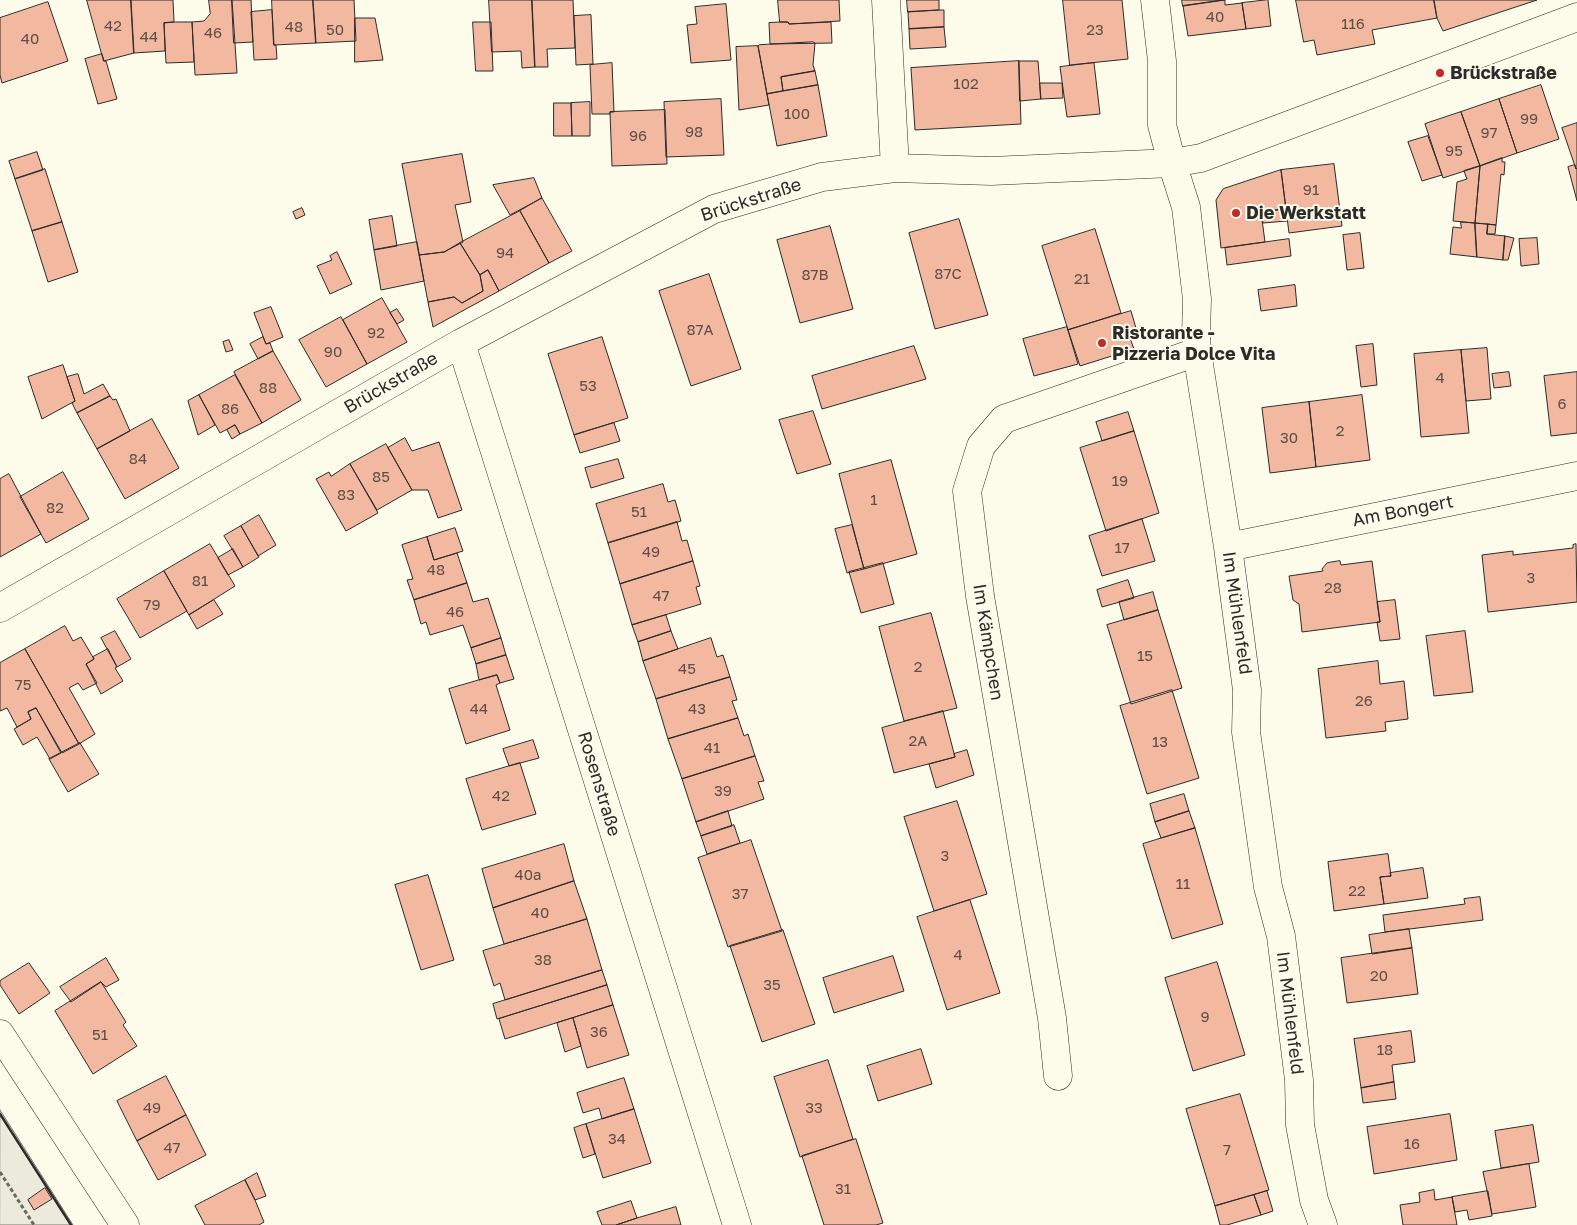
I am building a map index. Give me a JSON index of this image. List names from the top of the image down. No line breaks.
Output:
{"streets":{"street":["Brückstraße","Am Bongert","Im Mühlenfeld","Im Kämpchen","Rosenstraße"]},"crossings":[["Brückstraße","Im Mühlenfeld"],["Brückstraße","Rosenstraße"],["Am Bongert","Im Mühlenfeld"],["Im Mühlenfeld","Im Kämpchen"]],"places":["Brückstraße","Die Werkstatt","Ristorante - Pizzeria Dolce Vita"],"house_numbers":["40","116","42","48","50","23","46","44","40","102","100","99","98","97","96","95","91","94","87C","87B","21","87A","92","90","4","53","88","6","86","2","30","84","85","19","83","1","82","51","17","49","48","3","81","28","47","79","46","15","2","45","75","26","44","43","2A","13","41","39","42","3","40a","11","22","37","40","4","38","20","35","9","36","51","18","49","33","34","16","47","7","31"]}
